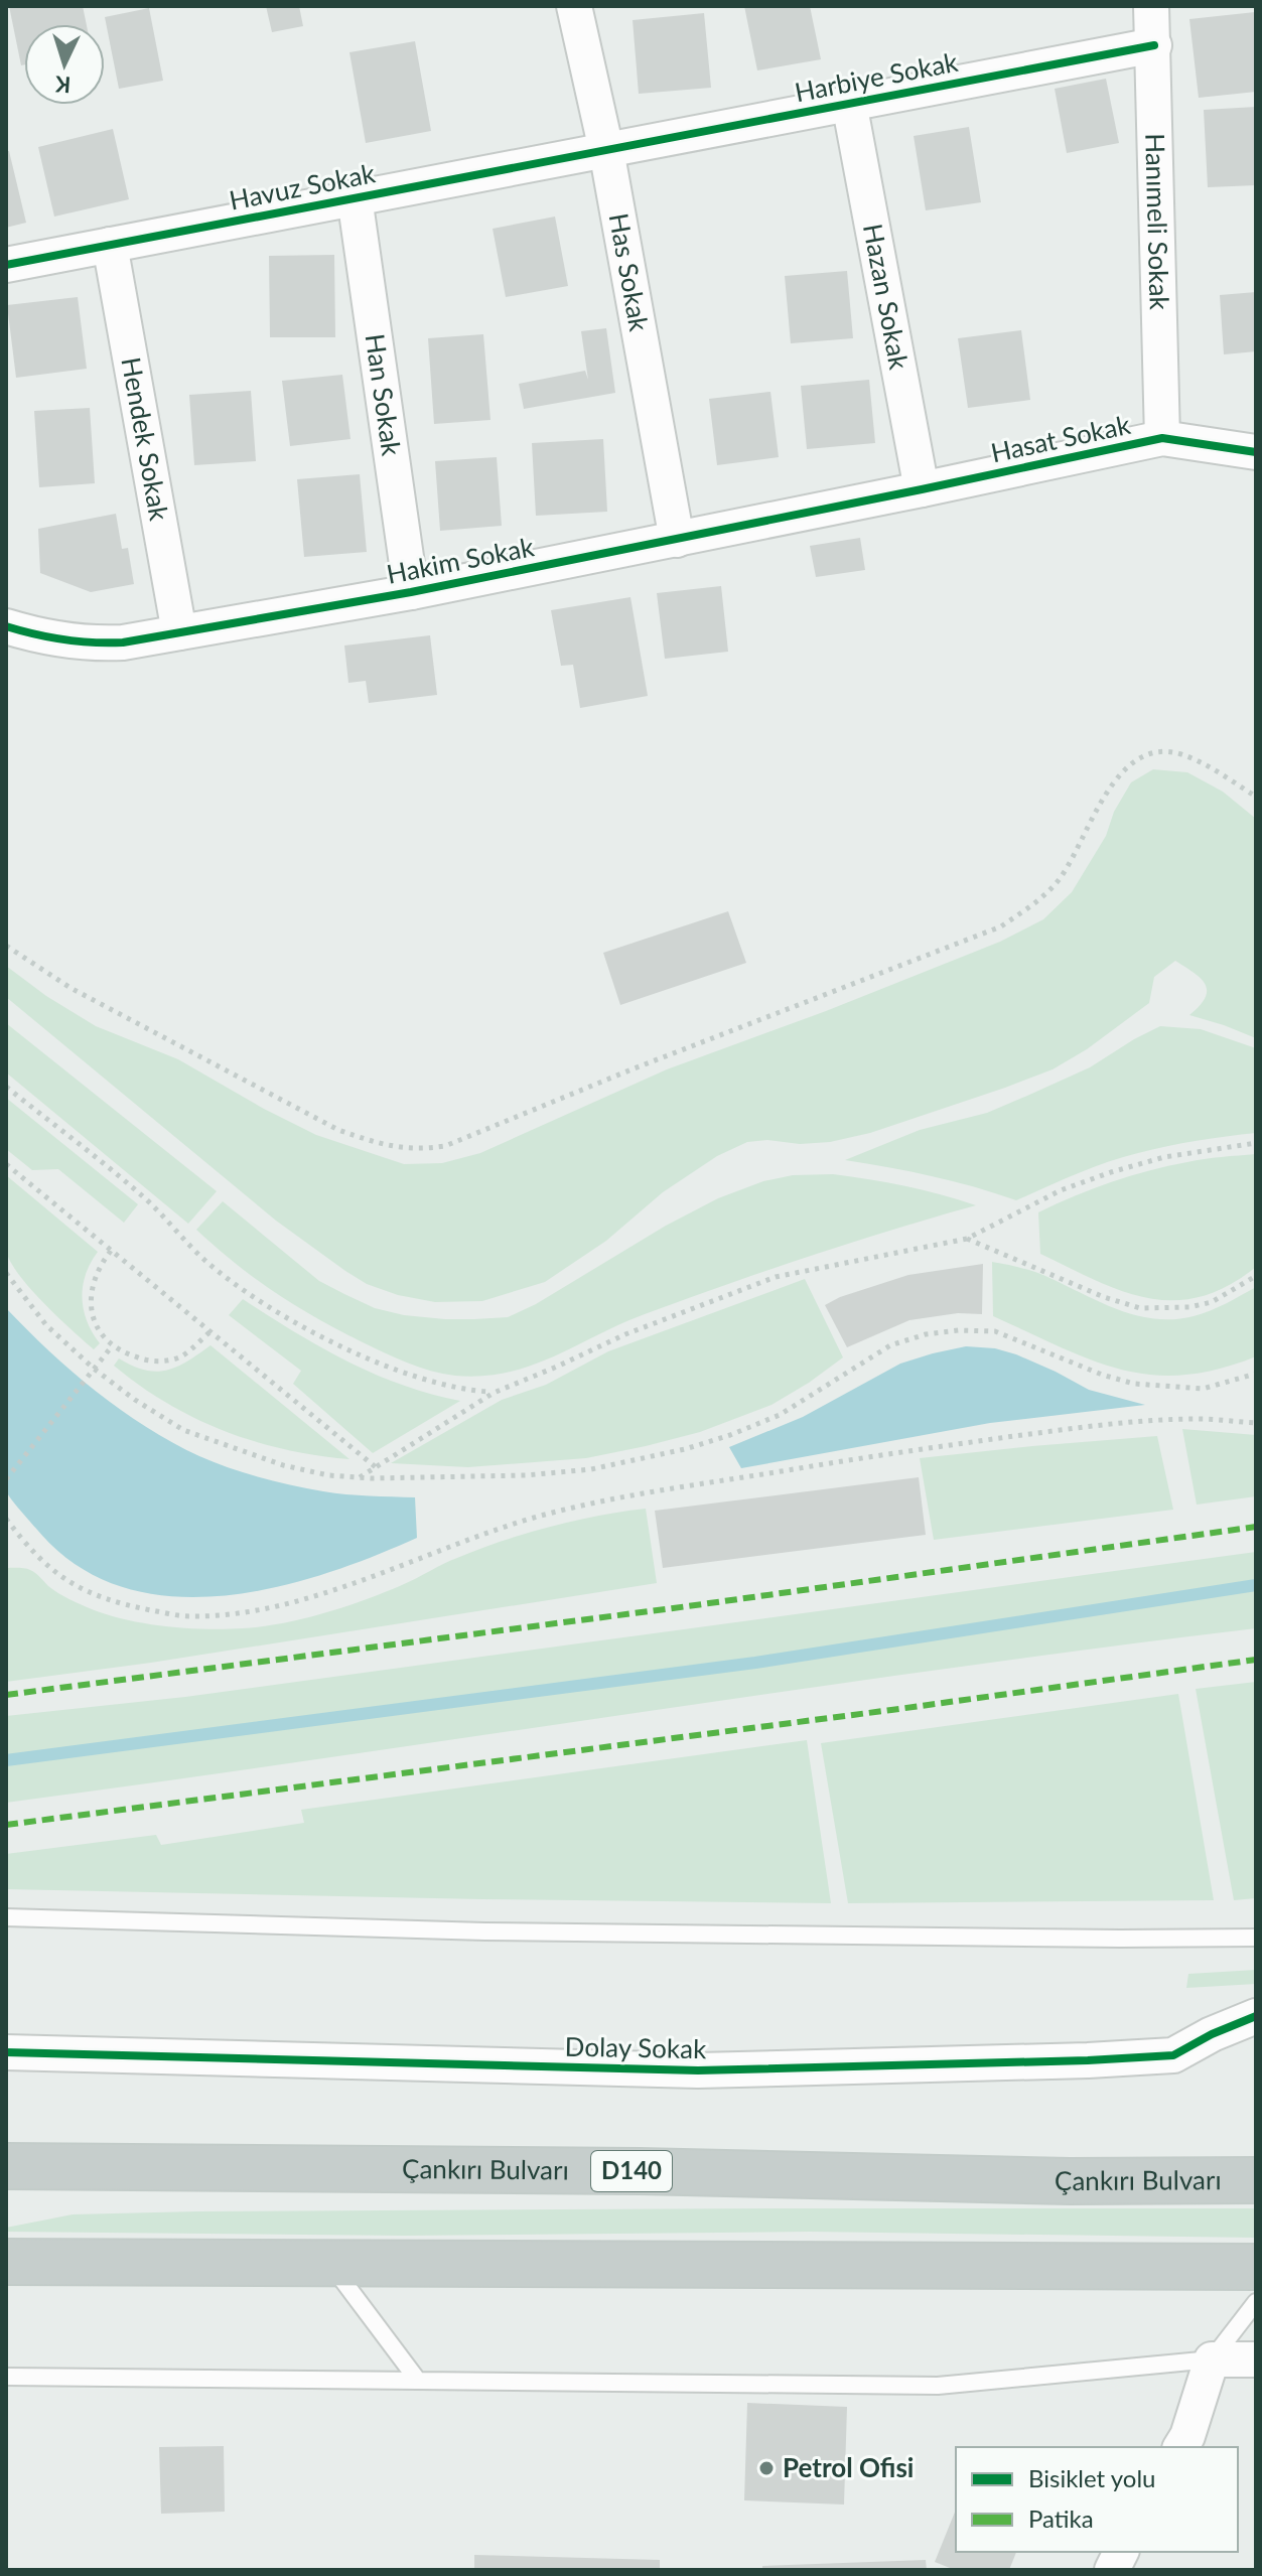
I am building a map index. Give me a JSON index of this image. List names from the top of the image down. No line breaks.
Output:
{"streets":{"highway":["Çankırı Bulvarı","D140"],"street":["Harbiye Sokak","Havuz Sokak","Hanımeli Sokak","Has Sokak","Hazan Sokak","Han Sokak","Hendek Sokak","Hasat Sokak","Hakim Sokak","Dolay Sokak"]},"crossings":[["Harbiye Sokak","Havuz Sokak"],["Harbiye Sokak","Hanımeli Sokak"],["Harbiye Sokak","Has Sokak"],["Harbiye Sokak","Hazan Sokak"],["Havuz Sokak","Has Sokak"],["Havuz Sokak","Han Sokak"],["Havuz Sokak","Hendek Sokak"],["Hanımeli Sokak","Hasat Sokak"],["Has Sokak","Hakim Sokak"],["Hazan Sokak","Hasat Sokak"],["Hazan Sokak","Hakim Sokak"],["Han Sokak","Hakim Sokak"],["Hendek Sokak","Hakim Sokak"],["Hasat Sokak","Hakim Sokak"]],"places":["Petrol Ofisi"],"legend":["Bisiklet yolu","Patika"],"north":"bottom"}
